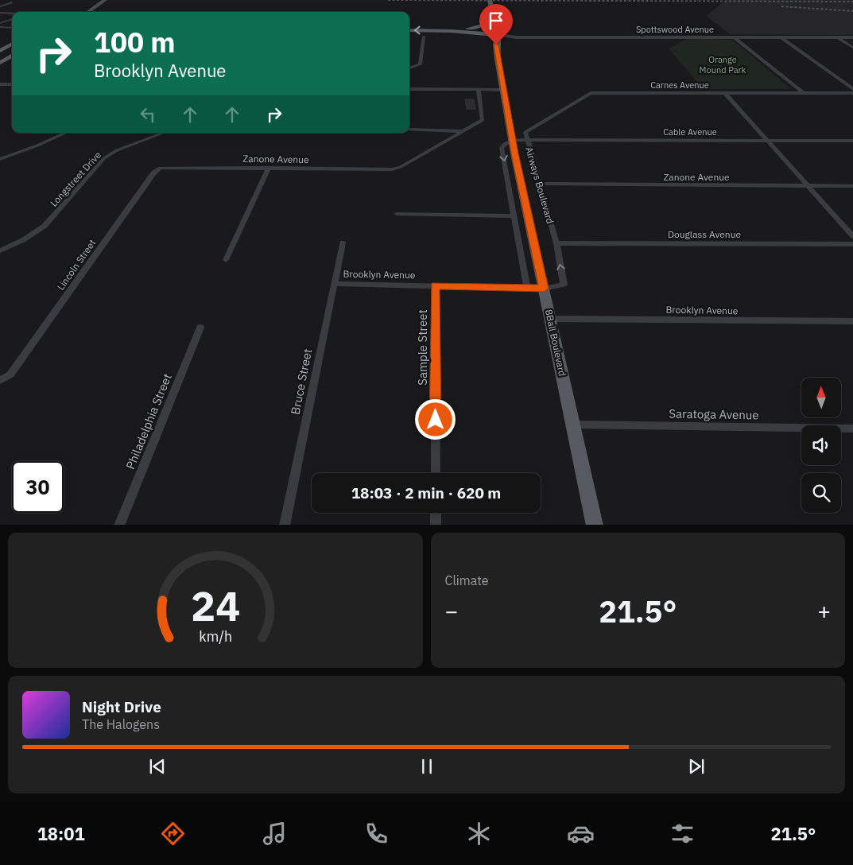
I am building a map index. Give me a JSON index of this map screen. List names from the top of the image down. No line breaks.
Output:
{"streets":{"main road":["8Ball Boulevard"],"street":["Spottswood Avenue","Carnes Avenue","Cable Avenue","Zanone Avenue","Longstreet Drive","Airways Boulevard","Douglass Avenue","Lincoln Street","Brooklyn Avenue","Sample Street","Bruce Street","Saratoga Avenue","Philadelphia Street"]},"crossings":[["Spottswood Avenue","8Ball Boulevard"],["Carnes Avenue","Cable Avenue"],["Carnes Avenue","Airways Boulevard"],["Cable Avenue","Airways Boulevard"],["Zanone Avenue","Airways Boulevard"],["Zanone Avenue","Lincoln Street"],["Airways Boulevard","Douglass Avenue"],["Airways Boulevard","Brooklyn Avenue"],["Airways Boulevard","8Ball Boulevard"],["Brooklyn Avenue","8Ball Boulevard"],["Brooklyn Avenue","Sample Street"],["Brooklyn Avenue","Bruce Street"],["8Ball Boulevard","Saratoga Avenue"]],"parks":["Orange Mound Park"],"north":"top","page":{"turn":["100 m","Brooklyn Avenue"],"limit":"30","trip":"18:03 · 2 min · 620 m","tile":"Climate","heat":["−","21.5°","+"],"song":["Night Drive","The Halogens"],"tabs":["18:01","21.5°"],"gauge":["24","km/h"]}}
